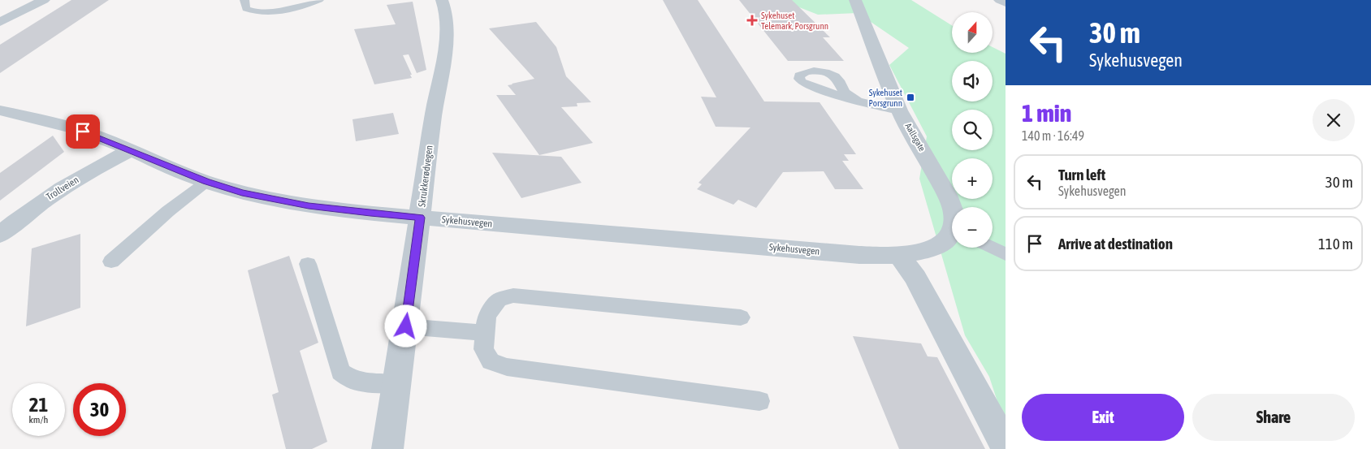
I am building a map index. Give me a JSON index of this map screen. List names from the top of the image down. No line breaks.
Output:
{"streets":{"street":["Aallsgate","Skrukkerødvegen","Trollveien","Sykehusvegen"]},"crossings":[["Skrukkerødvegen","Sykehusvegen"],["Trollveien","Sykehusvegen"]],"places":{"health":["Sykehuset Telemark, Porsgrunn"],"transit":["Sykehuset Porsgrunn"]},"north":"top","page":{"turn":["30 m","Sykehusvegen"],"map_buttons":["+","−"],"heading":["1 min","140 m · 16:49"],"list":[{"name":"Turn left","note":"Sykehusvegen","value":"30 m"},{"name":"Arrive at destination","value":"110 m"}],"speed":"21 km/h","limit":"30","buttons":["Exit","Share"]}}
